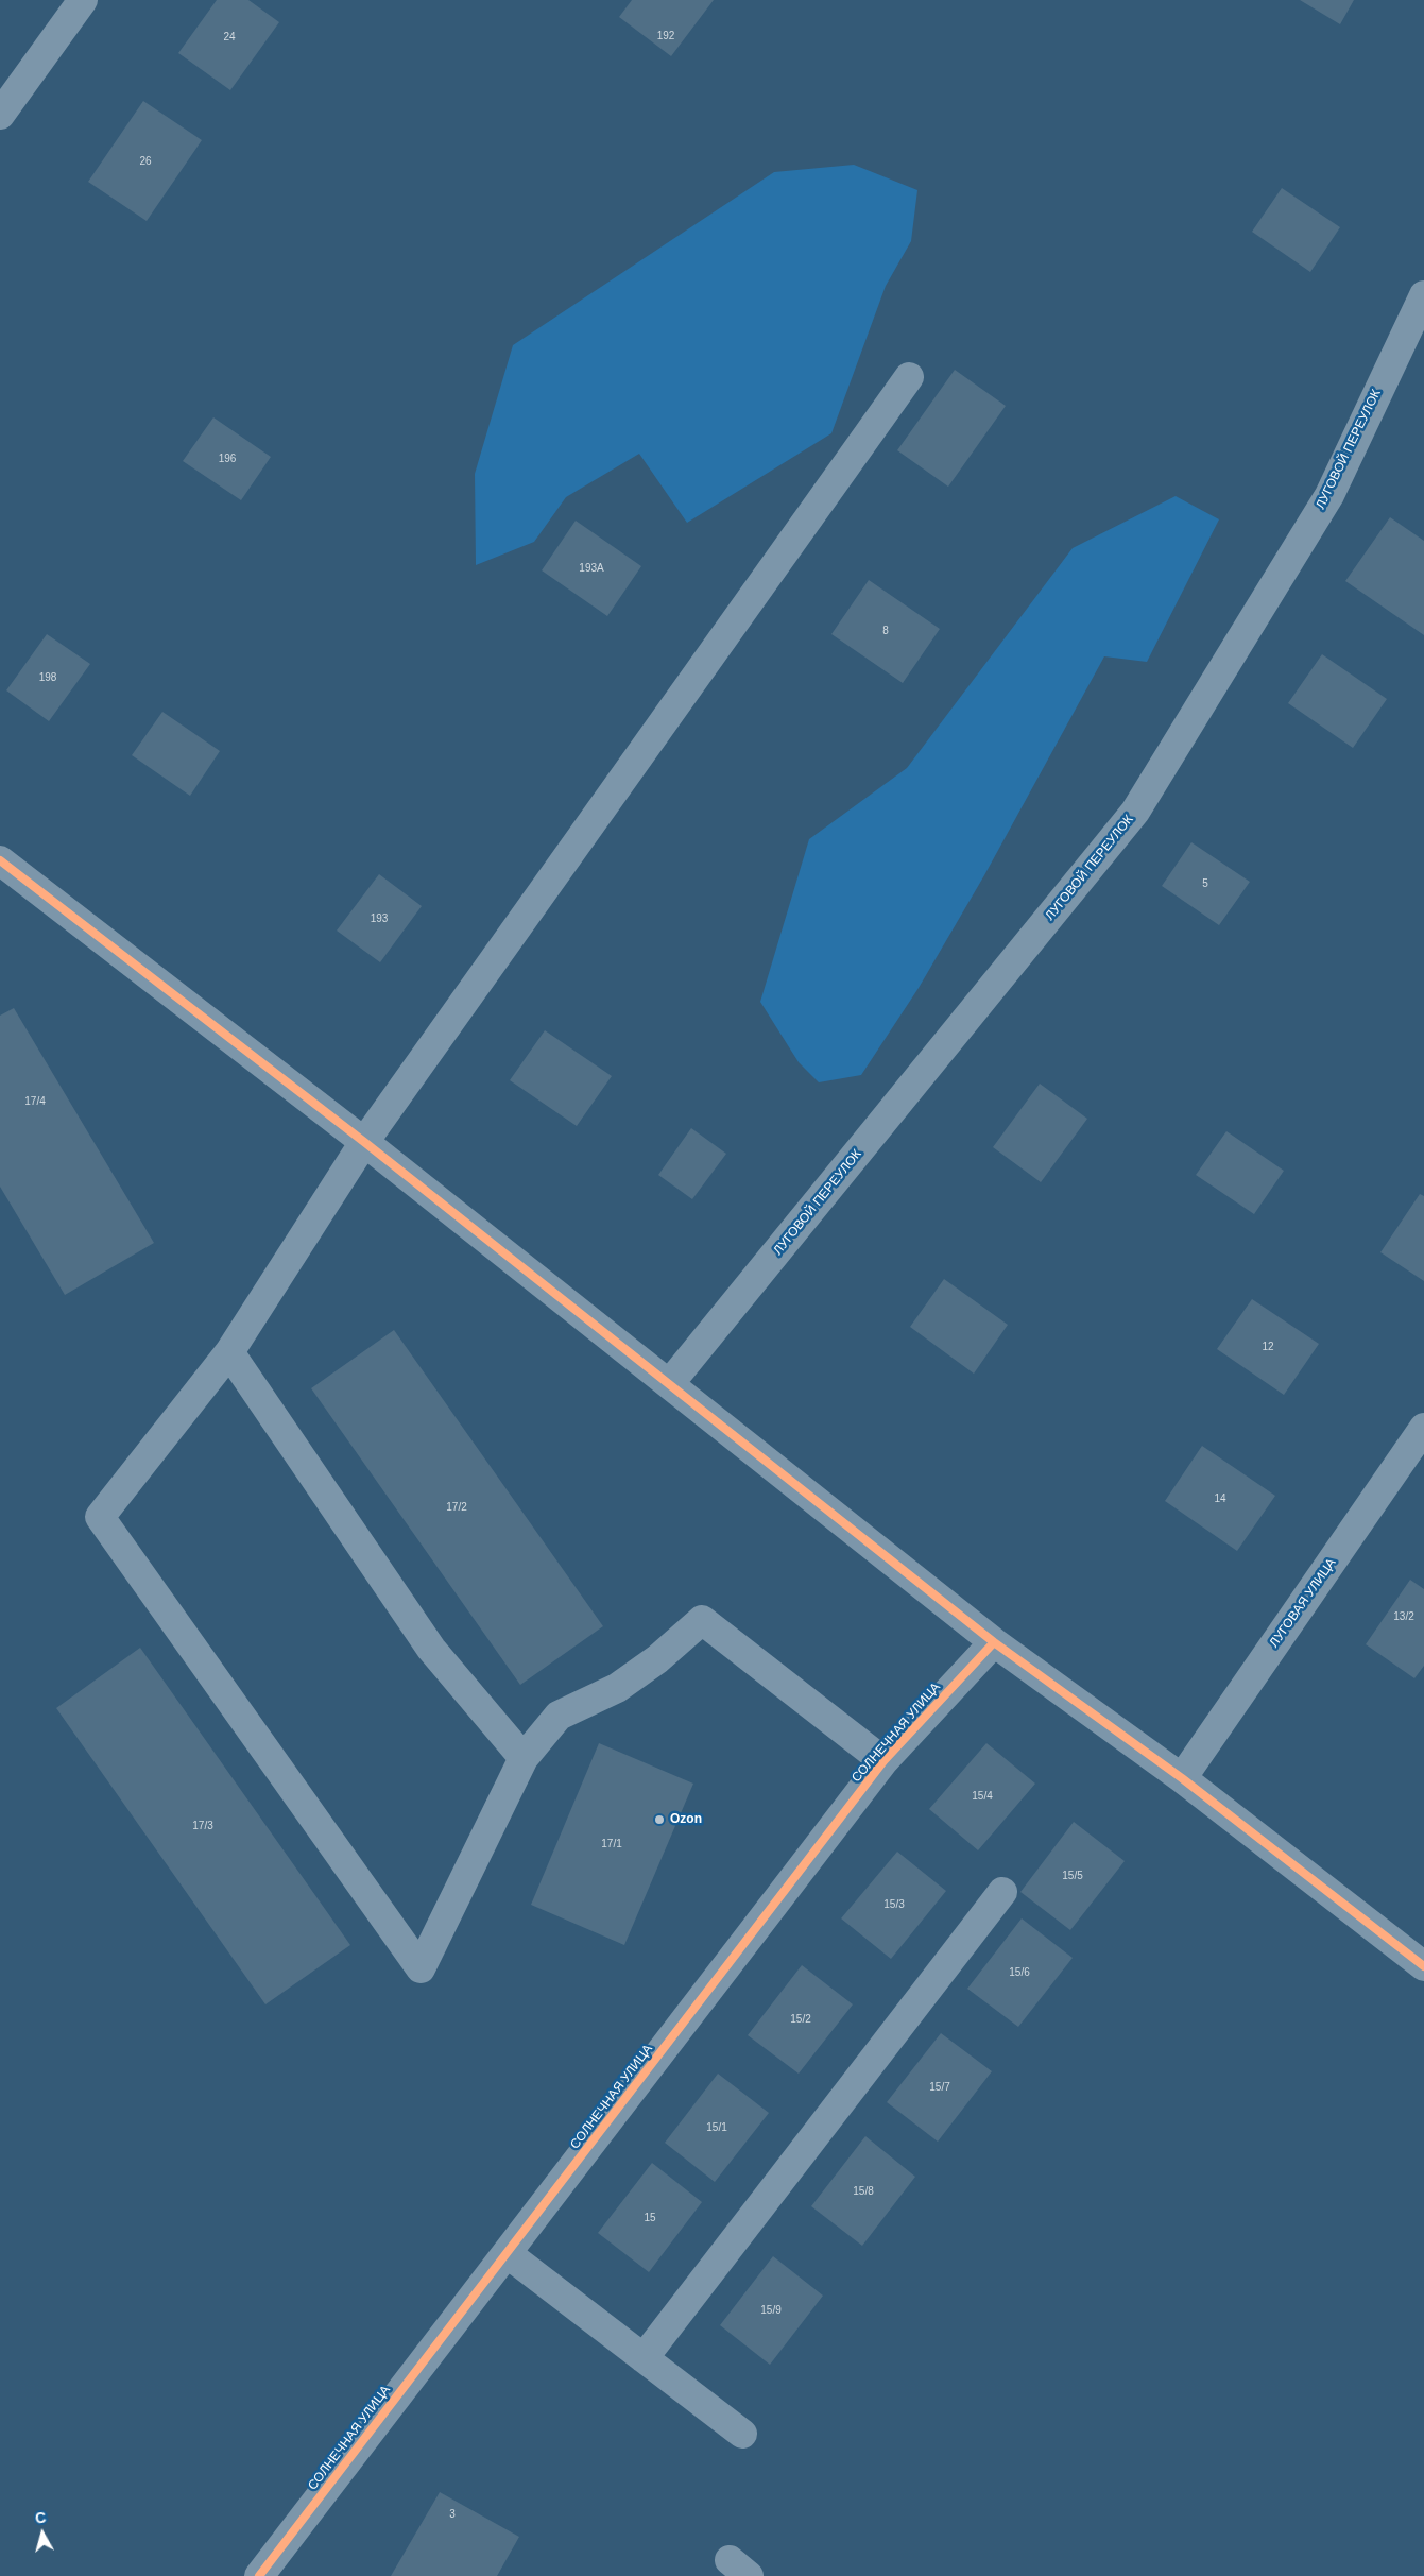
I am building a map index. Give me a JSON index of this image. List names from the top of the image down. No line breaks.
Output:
{"streets":{"street":["ЛУГОВОЙ ПЕРЕУЛОК","ЛУГОВАЯ УЛИЦА","СОЛНЕЧНАЯ УЛИЦА"]},"places":["Ozon"],"house_numbers":["192","24","26","196","193А","8","198","5","193","17/4","12","14","17/2","13/2","15/4","17/3","17/1","15/5","15/3","15/6","15/2","15/7","15/1","15/8","15","15/9","3"],"north":"top"}
